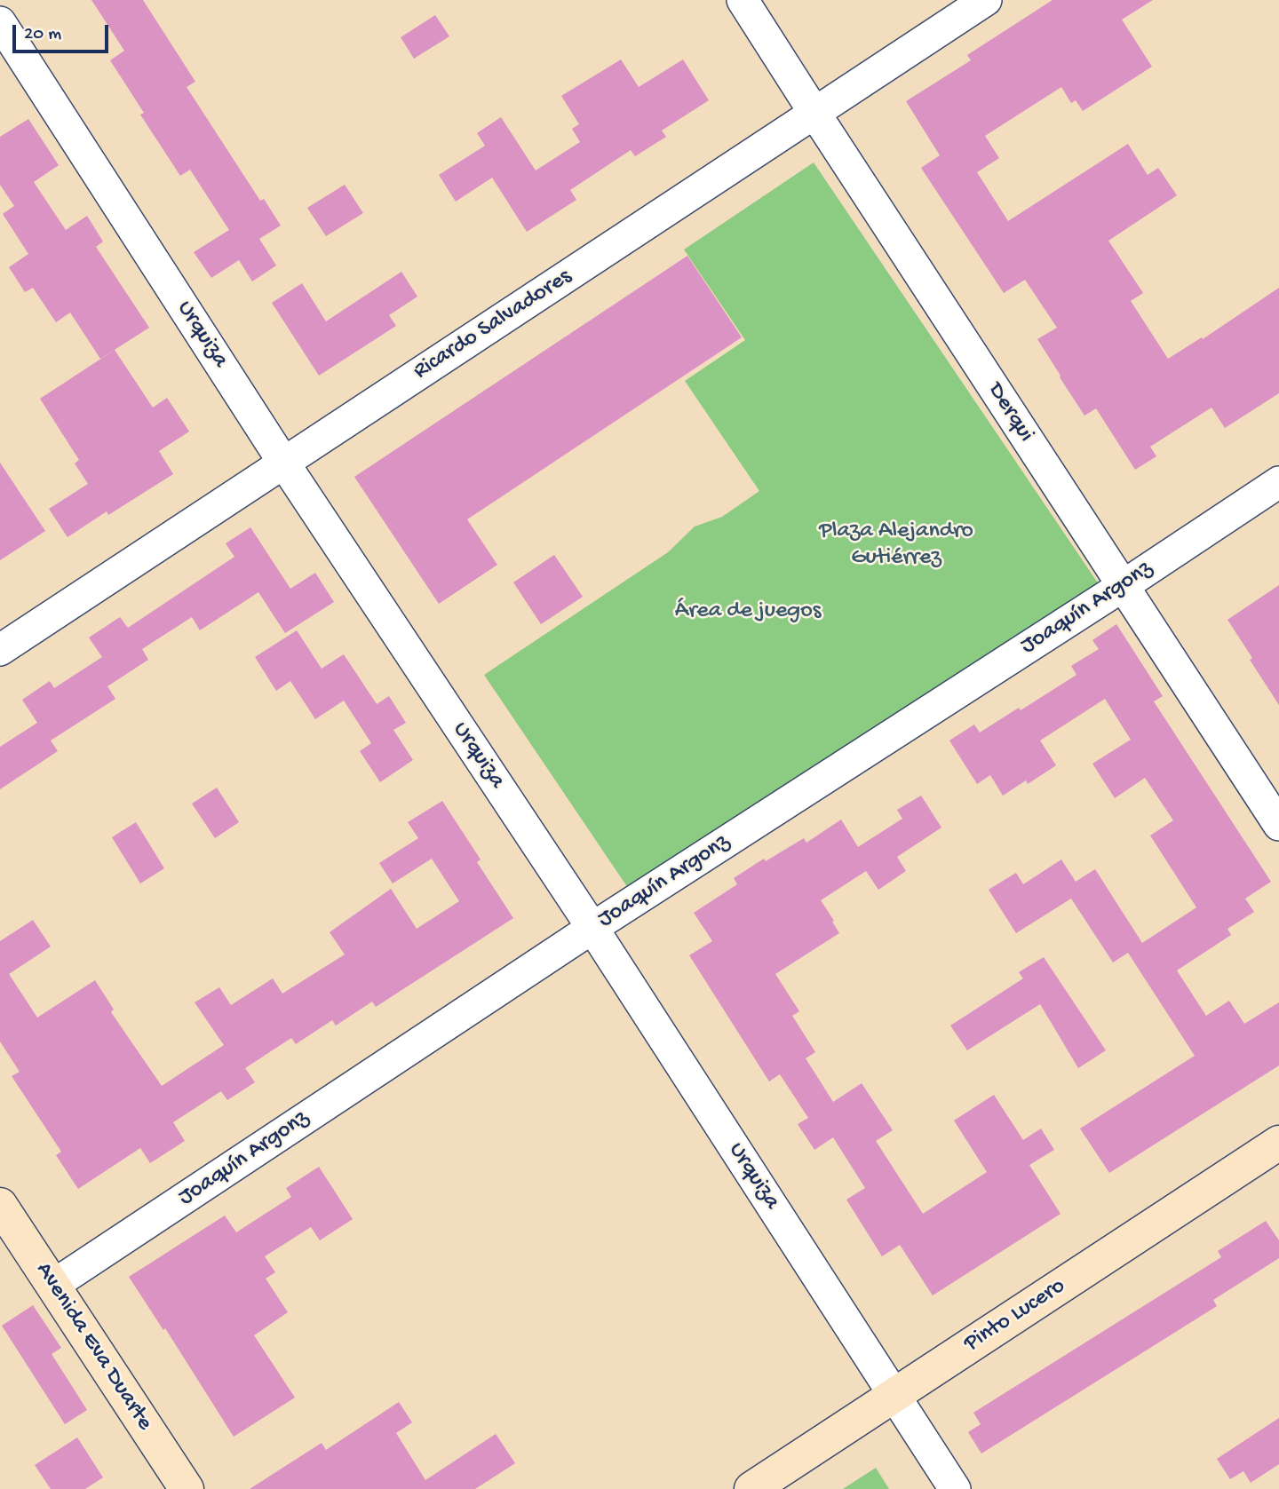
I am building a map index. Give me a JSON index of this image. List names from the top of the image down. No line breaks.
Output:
{"streets":{"street":["Ricardo Salvadores","Urquiza","Derqui","Joaquín Argonz","Pinto Lucero","Avenida Eva Duarte"]},"crossings":[["Ricardo Salvadores","Urquiza"],["Ricardo Salvadores","Derqui"],["Urquiza","Joaquín Argonz"],["Urquiza","Pinto Lucero"],["Derqui","Joaquín Argonz"],["Joaquín Argonz","Avenida Eva Duarte"]],"parks":["Plaza Alejandro Gutiérrez","Área de juegos"],"scale_bar":"20 m"}
